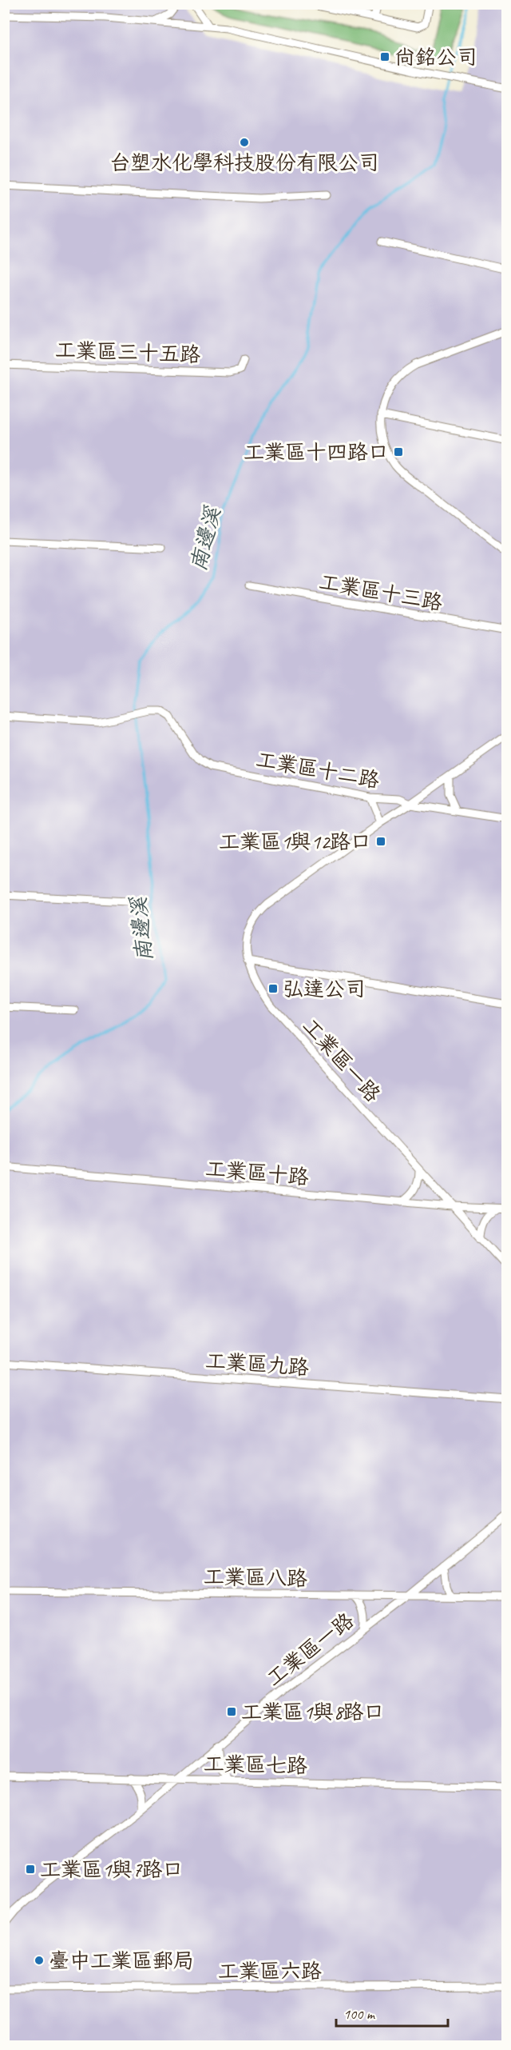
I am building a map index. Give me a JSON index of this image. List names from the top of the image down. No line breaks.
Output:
{"streets":{"street":["工業區三十五路","工業區十三路","工業區十二路","工業區一路","工業區十路","工業區九路","工業區八路","工業區七路","工業區六路"]},"crossings":[["工業區十二路","工業區一路"],["工業區一路","工業區十路"],["工業區一路","工業區八路"],["工業區一路","工業區七路"]],"water":["南邊溪"],"places":{"transit":["尚銘公司","工業區十四路口","工業區1與12路口","弘達公司","工業區1與8路口","工業區1與7路口"],"other":["台塑水化學科技股份有限公司","臺中工業區郵局"]},"scale_bar":"100 m"}
